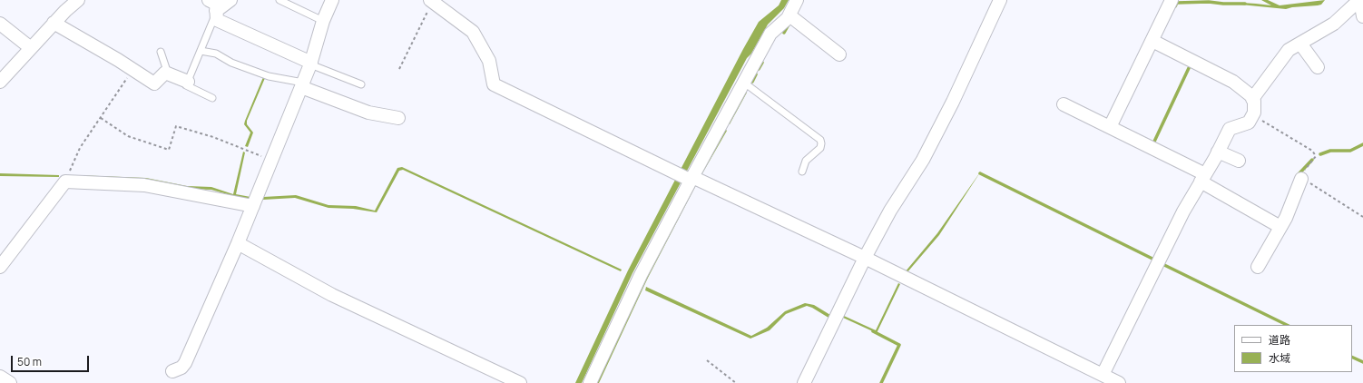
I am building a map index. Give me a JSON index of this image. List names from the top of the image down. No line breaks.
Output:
{"legend":["道路","水域"],"scale_bar":"50 m"}
